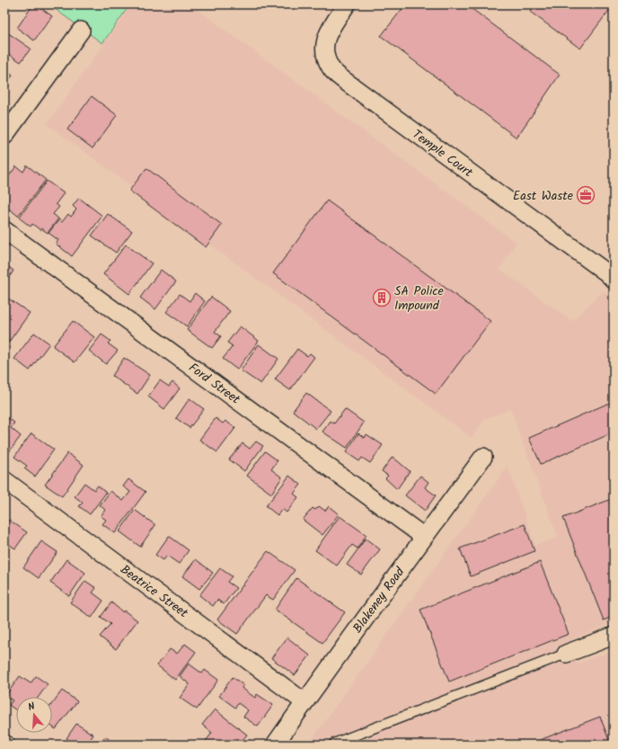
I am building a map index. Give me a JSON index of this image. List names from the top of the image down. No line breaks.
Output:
{"streets":{"street":["Temple Court","Ford Street","Beatrice Street","Blakeney Road"]},"crossings":[["Ford Street","Blakeney Road"],["Beatrice Street","Blakeney Road"]],"places":{"office":["East Waste"],"building":["SA Police Impound"]},"north":"top"}
